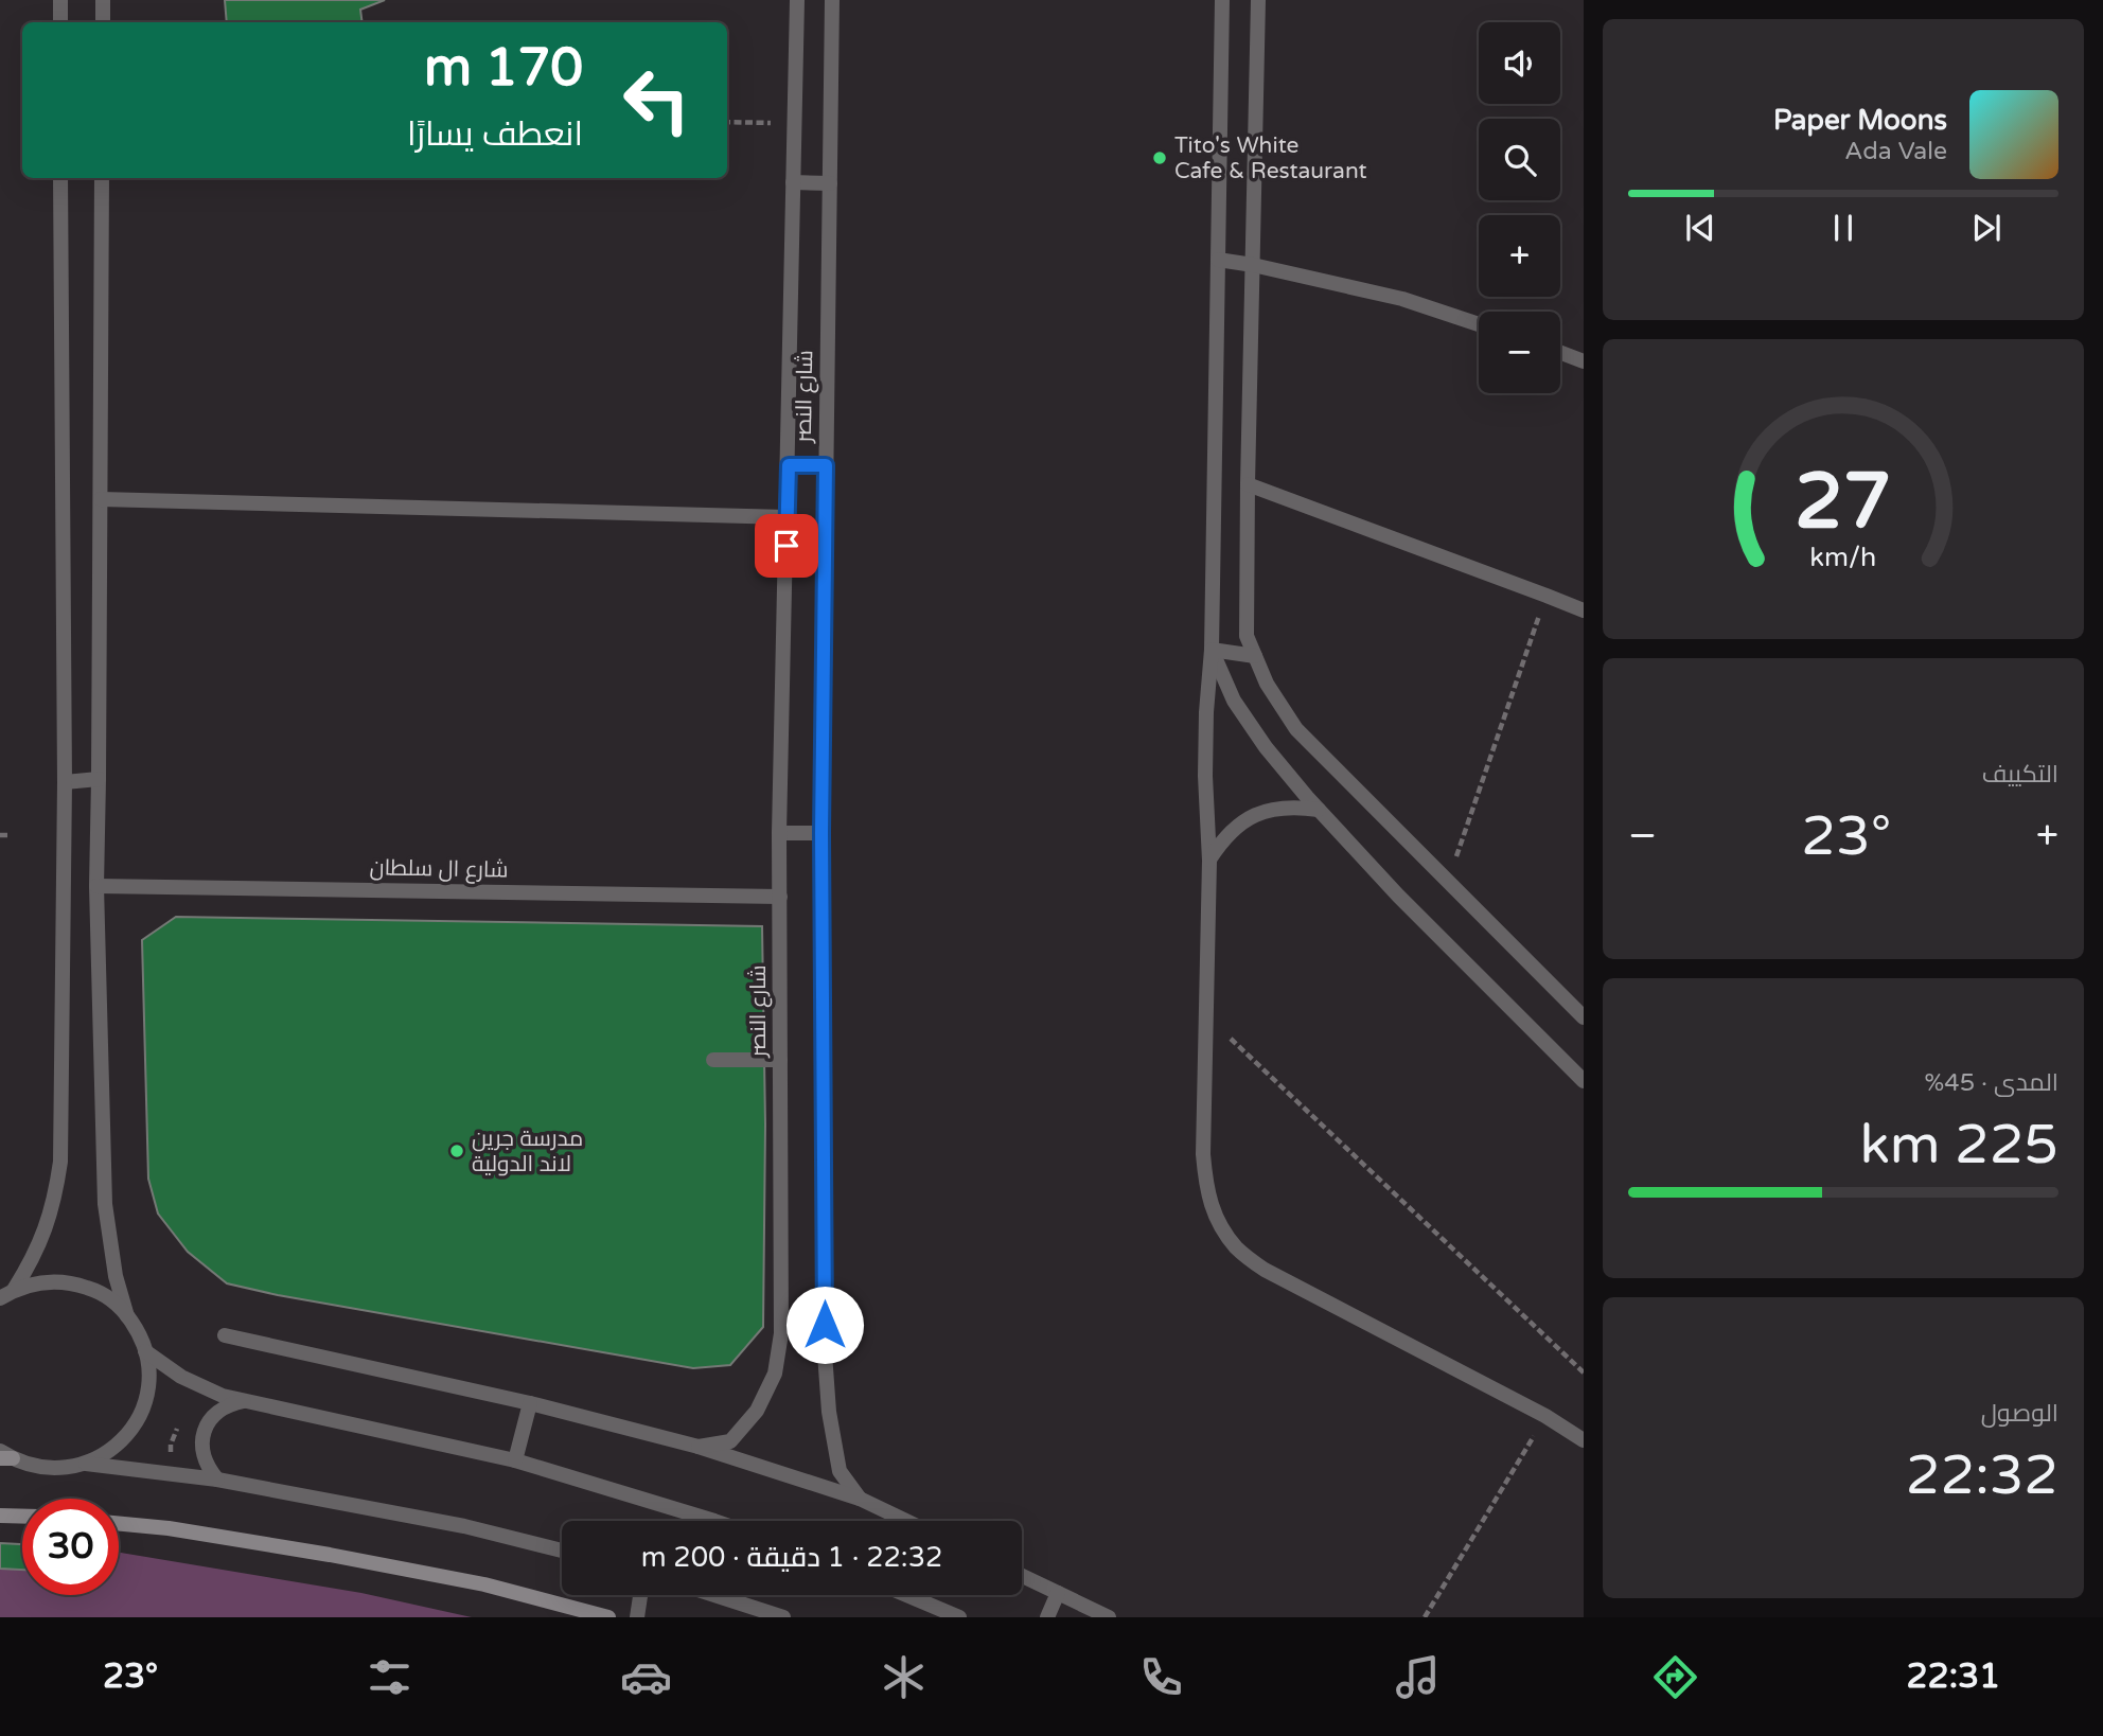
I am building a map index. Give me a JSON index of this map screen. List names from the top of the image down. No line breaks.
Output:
{"streets":{"street":["شارع النصر","شارع ال سلطان"]},"crossings":[["شارع النصر","شارع ال سلطان"]],"places":["Tito's White Cafe & Restaurant","مدرسة جرين لاند الدولية"],"page":{"map_buttons":["+","−"],"turn":["170 m","انعطف يسارًا"],"song":["Paper Moons","Ada Vale"],"tile":["التكييف",["المدى · 45%","225 km"],["الوصول","22:32"]],"heat":["−","23°","+"],"limit":"30","trip":"22:32 · 1 دقيقة · 200 m","tabs":["22:31","23°"],"gauge":["27","km/h"]}}
